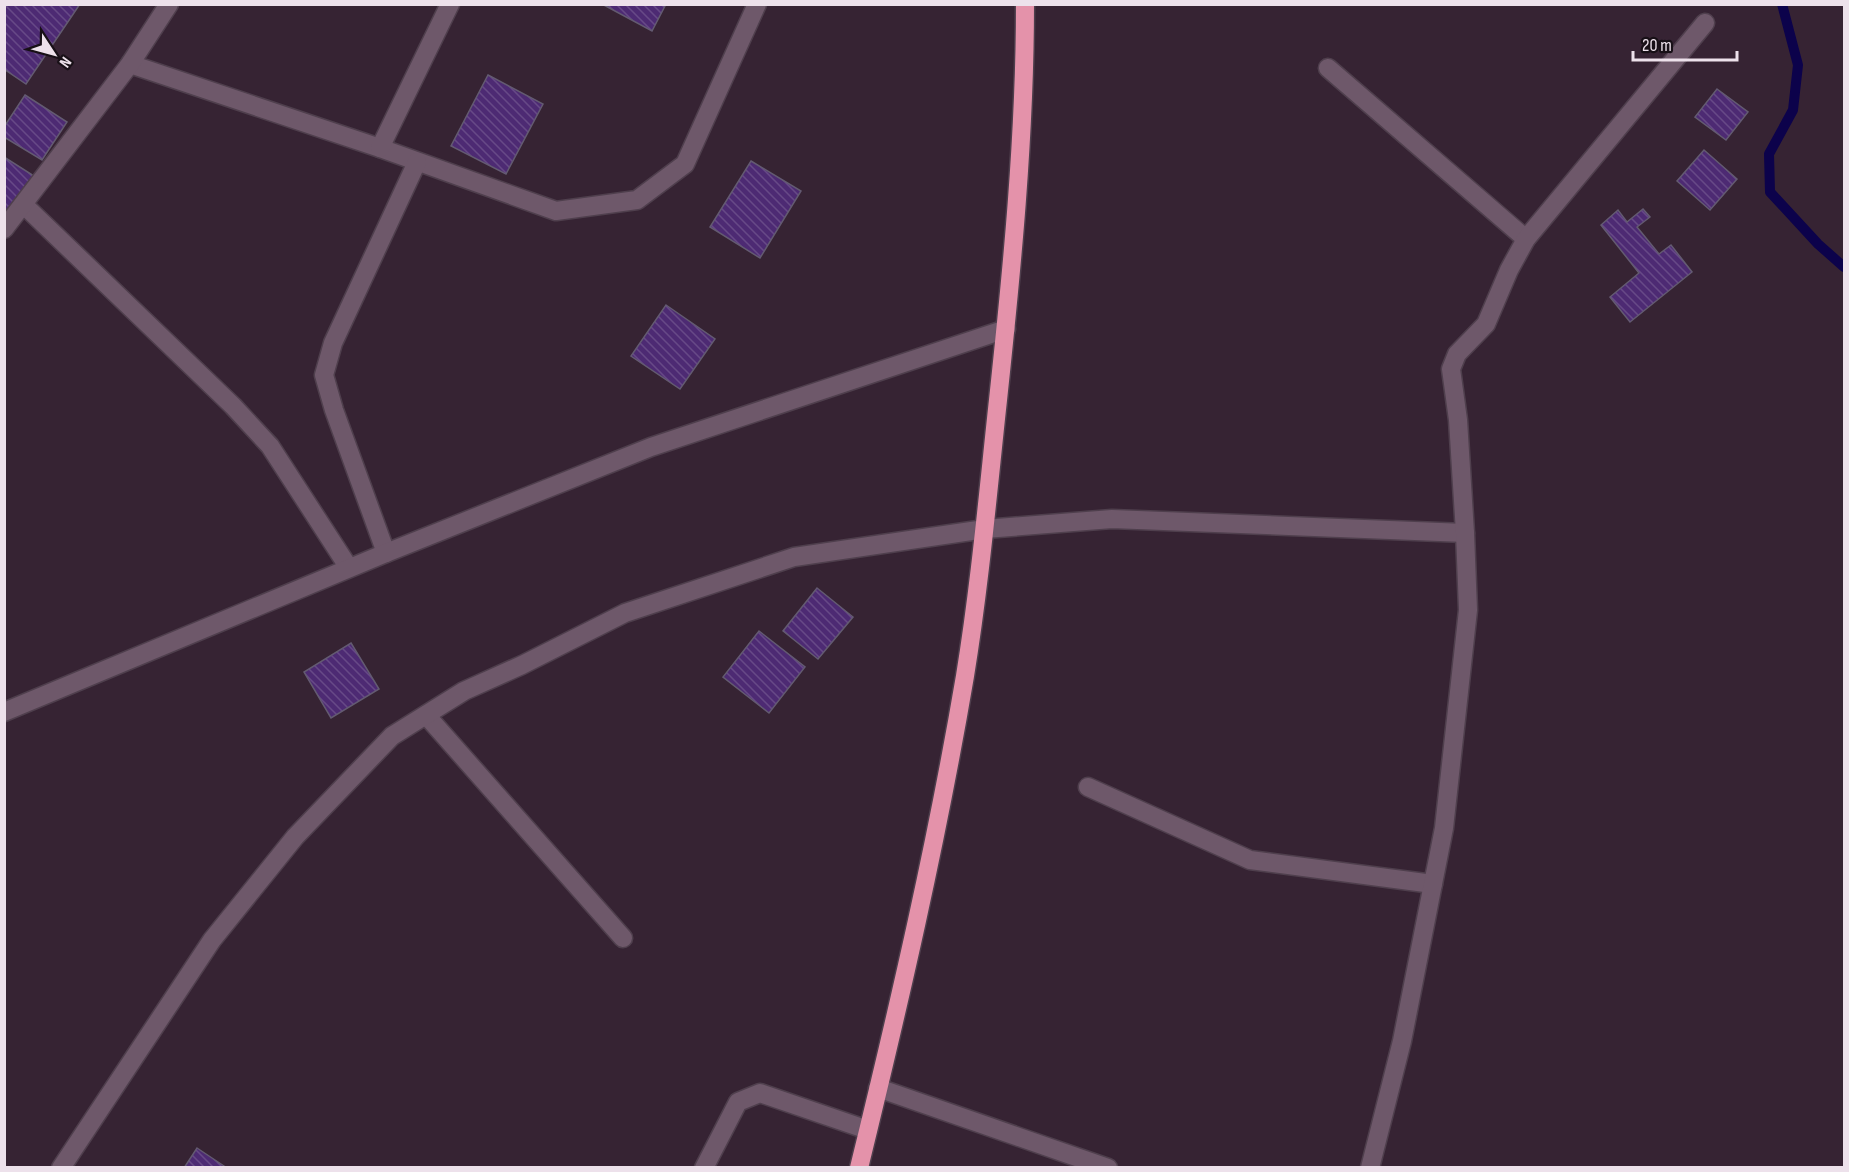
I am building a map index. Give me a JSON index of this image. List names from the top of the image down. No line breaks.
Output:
{"scale_bar":"20 m","north":"bottom right"}
